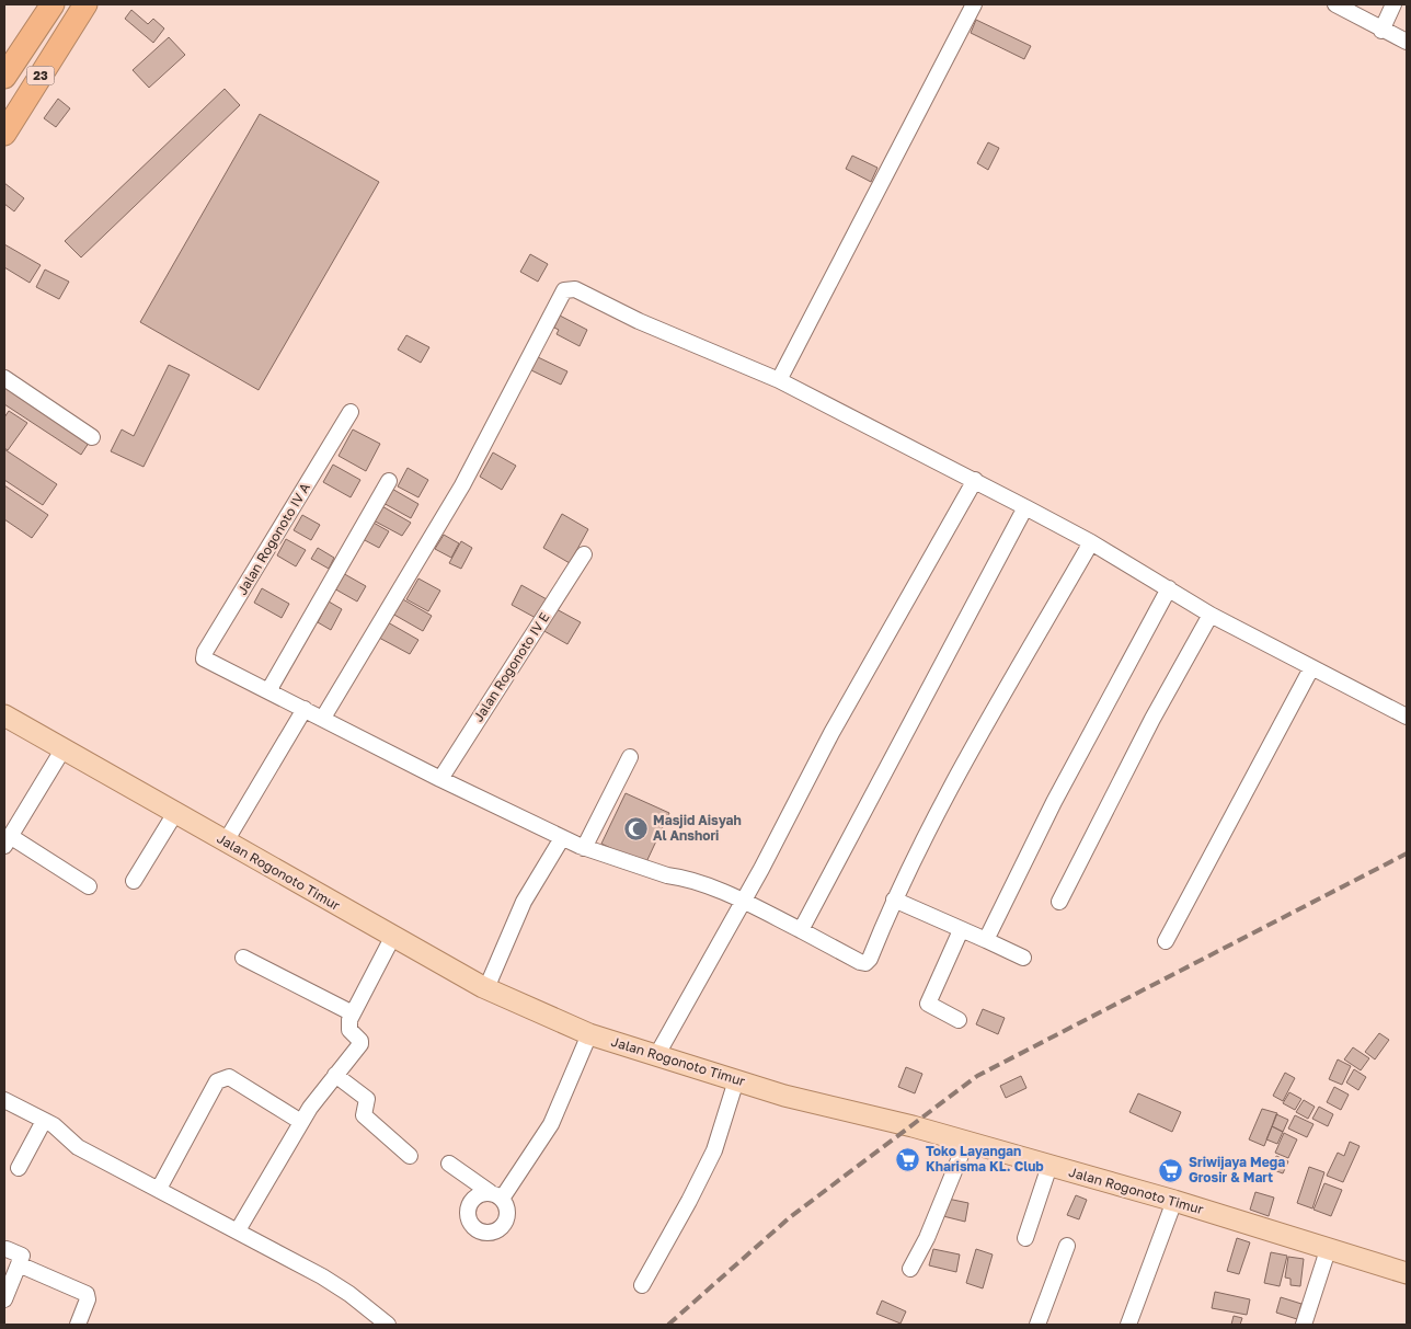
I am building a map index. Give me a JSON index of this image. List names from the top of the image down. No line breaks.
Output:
{"streets":{"highway":["23"],"main road":["Jalan Rogonoto Timur"],"street":["Jalan Rogonoto IV A","Jalan Rogonoto IV E"]},"places":{"mosque":["Masjid Aisyah Al Anshori"],"supermarket":["Toko Layangan Kharisma KL. Club","Sriwijaya Mega Grosir & Mart"]}}
